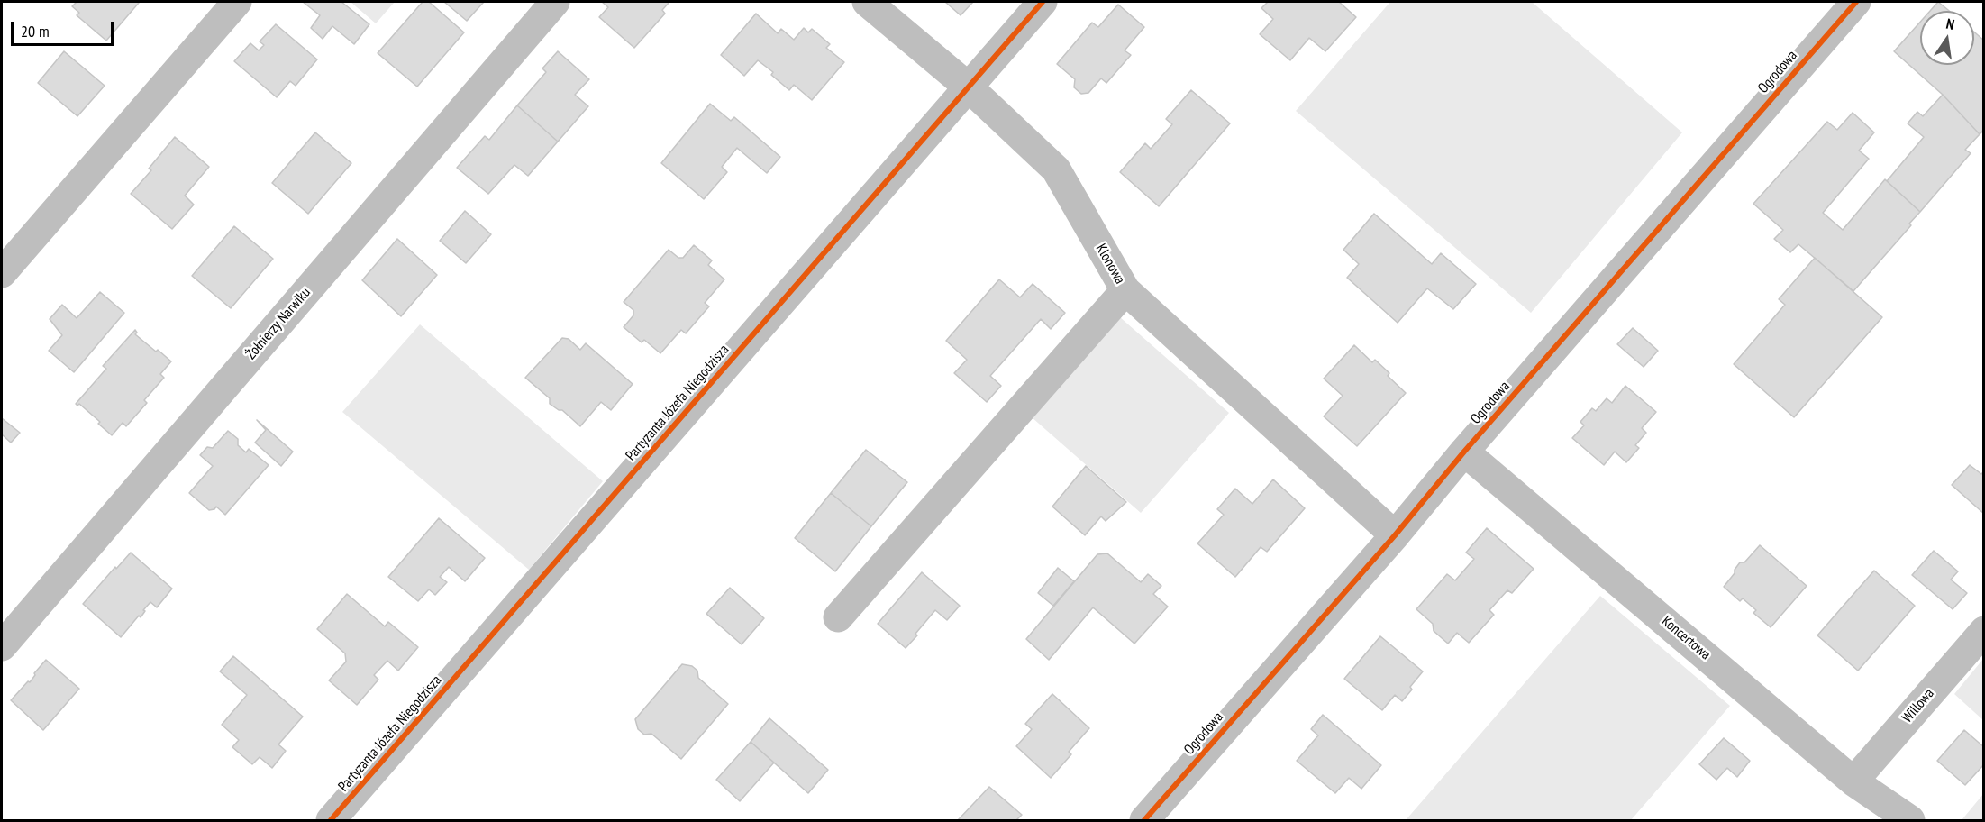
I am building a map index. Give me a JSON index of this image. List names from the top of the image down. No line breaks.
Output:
{"streets":{"street":["Ogrodowa","Klonowa","Żołnierzy Narwiku","Partyzanta Józefa Niegodzisza","Koncertowa","Willowa"]},"crossings":[["Ogrodowa","Klonowa"],["Ogrodowa","Koncertowa"],["Klonowa","Partyzanta Józefa Niegodzisza"],["Koncertowa","Willowa"]],"scale_bar":"20 m","north":"top"}
